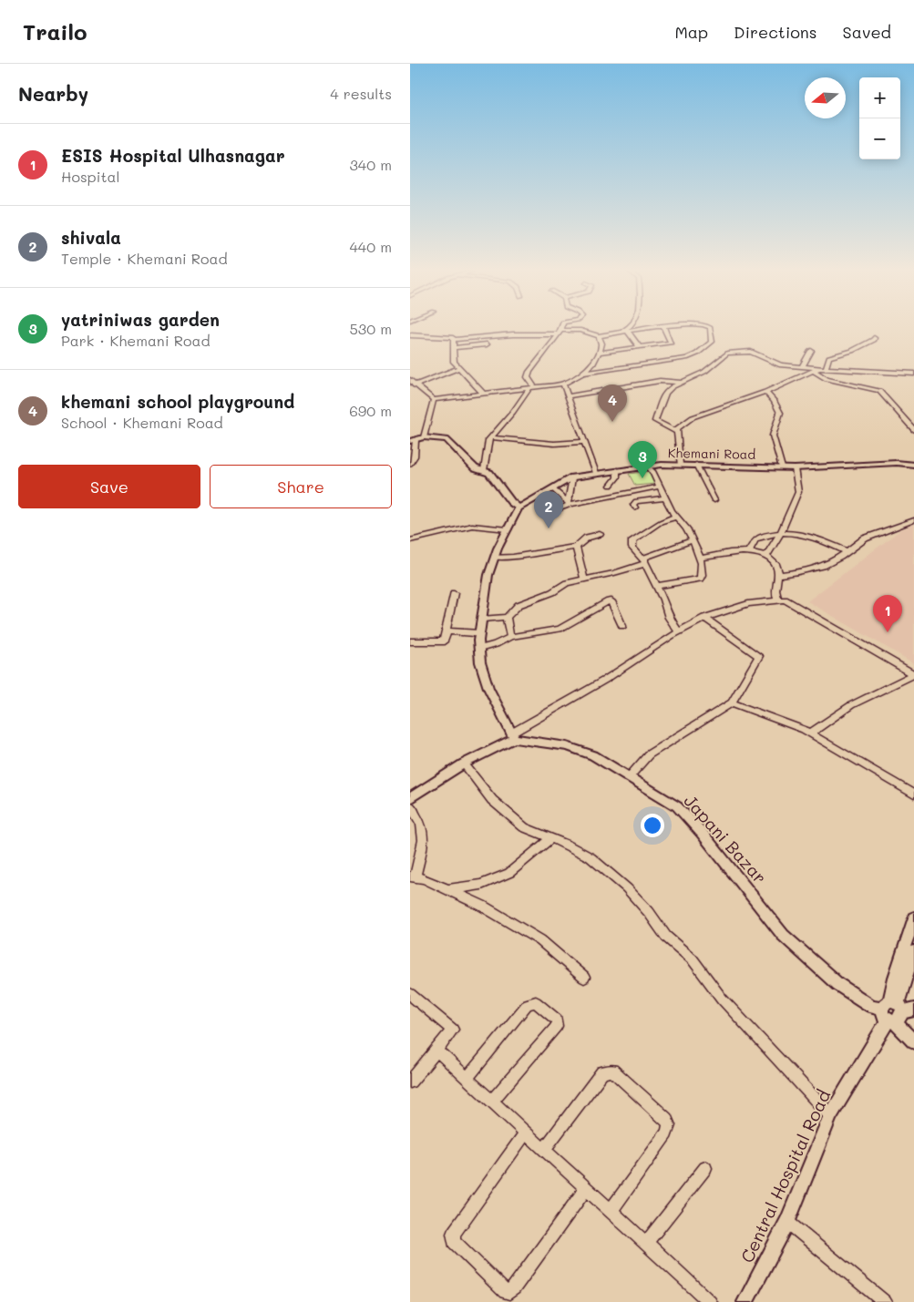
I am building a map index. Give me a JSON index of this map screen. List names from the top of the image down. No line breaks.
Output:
{"streets":{"street":["Khemani Road","Japani Bazar","Central Hospital Road"]},"crossings":[["Japani Bazar","Central Hospital Road"]],"north":"left","page":{"header":"Trailo","nav":["Map","Directions","Saved"],"heading":["Nearby","4 results"],"map_buttons":["+","−"],"list":[{"mark":"1","name":"ESIS Hospital Ulhasnagar","note":"Hospital","value":"340 m"},{"mark":"2","name":"shivala","note":"Temple · Khemani Road","value":"440 m"},{"mark":"3","name":"yatriniwas garden","note":"Park · Khemani Road","value":"530 m"},{"mark":"4","name":"khemani school playground","note":"School · Khemani Road","value":"690 m"}],"pins":["4","3","2","1"],"buttons":["Save","Share"]}}
